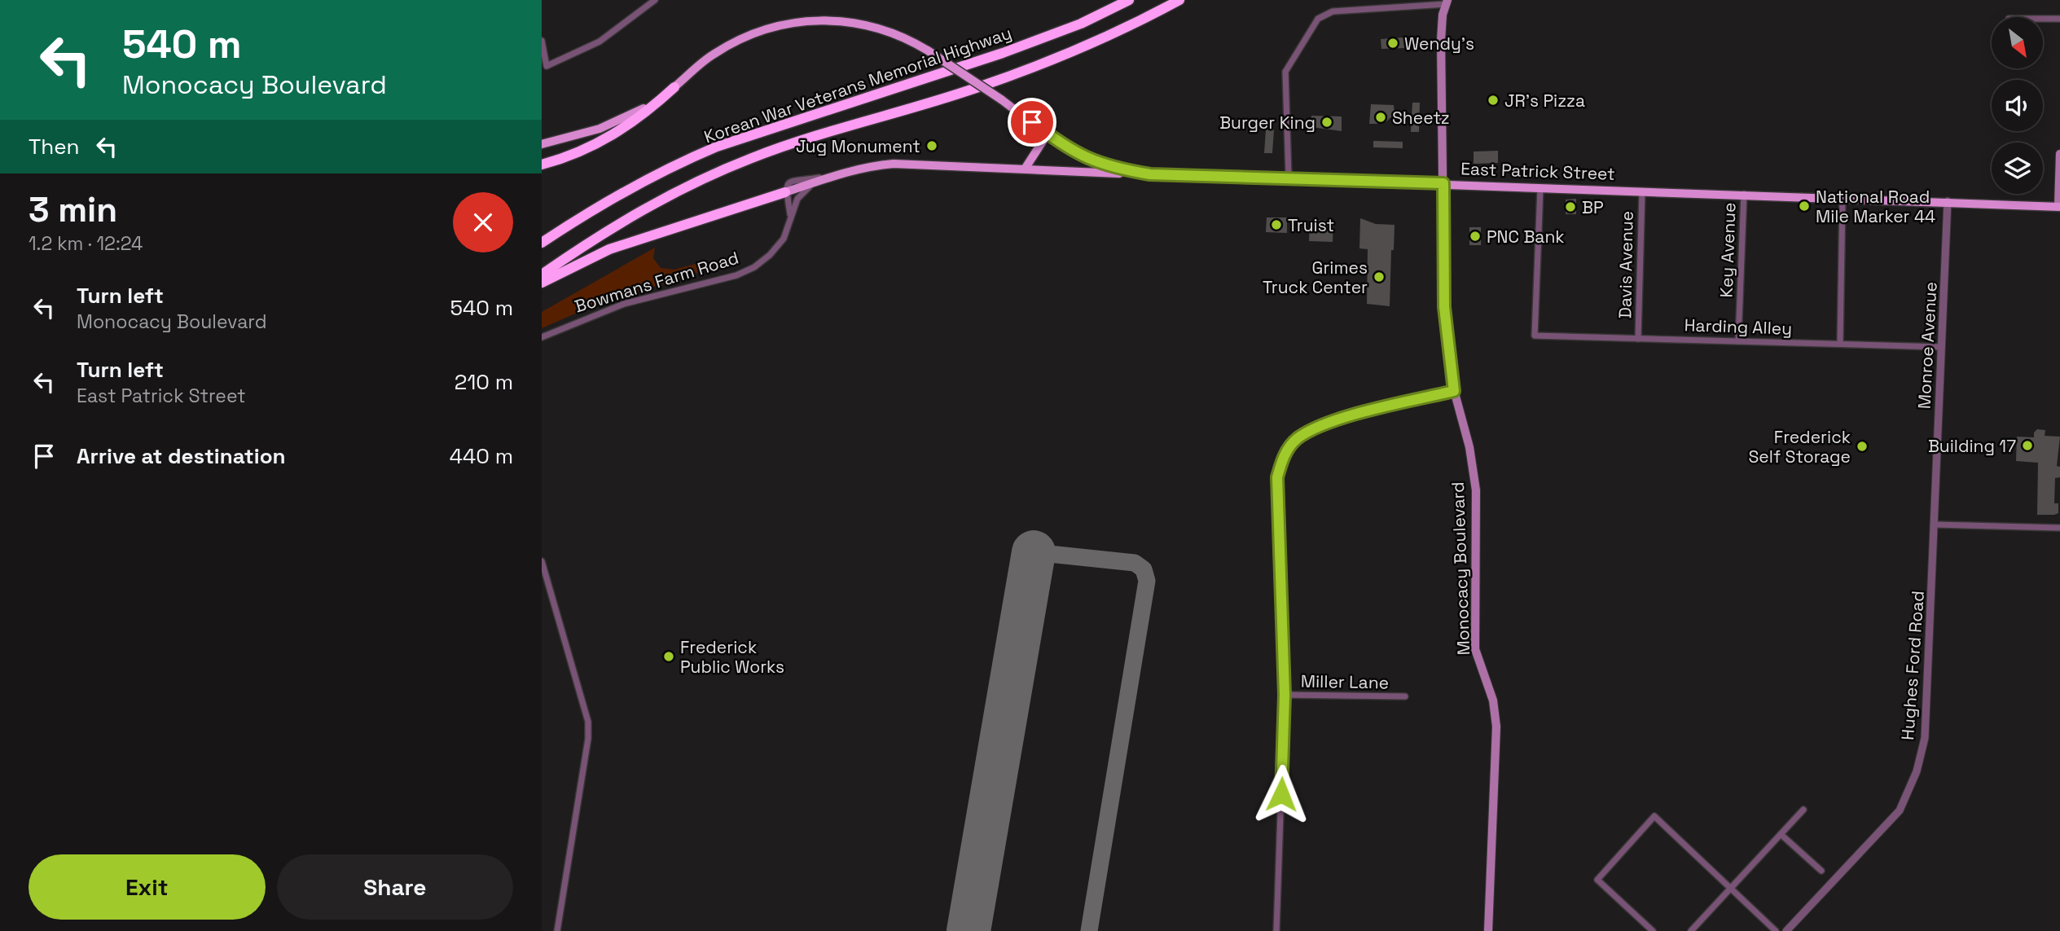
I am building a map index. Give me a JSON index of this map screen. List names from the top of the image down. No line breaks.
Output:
{"streets":{"highway":["Korean War Veterans Memorial Highway"],"main road":["East Patrick Street","Monocacy Boulevard"],"street":["Key Avenue","Davis Avenue","Bowmans Farm Road","Harding Alley","Monroe Avenue","Hughes Ford Road","Miller Lane"]},"crossings":[["East Patrick Street","Key Avenue"],["East Patrick Street","Davis Avenue"],["East Patrick Street","Harding Alley"],["East Patrick Street","Monroe Avenue"],["East Patrick Street","Monocacy Boulevard"],["Key Avenue","Harding Alley"],["Davis Avenue","Harding Alley"],["Harding Alley","Monroe Avenue"],["Monroe Avenue","Hughes Ford Road"]],"places":["Wendy's","JR's Pizza","Sheetz","Burger King","Jug Monument","National Road Mile Marker 44","BP","Truist","PNC Bank","Grimes Truck Center","Building 17","Frederick Self Storage","Frederick Public Works"],"north":"bottom right","page":{"turn":["540 m","Monocacy Boulevard"],"then":"Then","heading":["3 min","1.2 km · 12:24"],"list":[{"name":"Turn left","note":"Monocacy Boulevard","value":"540 m"},{"name":"Turn left","note":"East Patrick Street","value":"210 m"},{"name":"Arrive at destination","value":"440 m"}],"buttons":["Exit","Share"]}}
